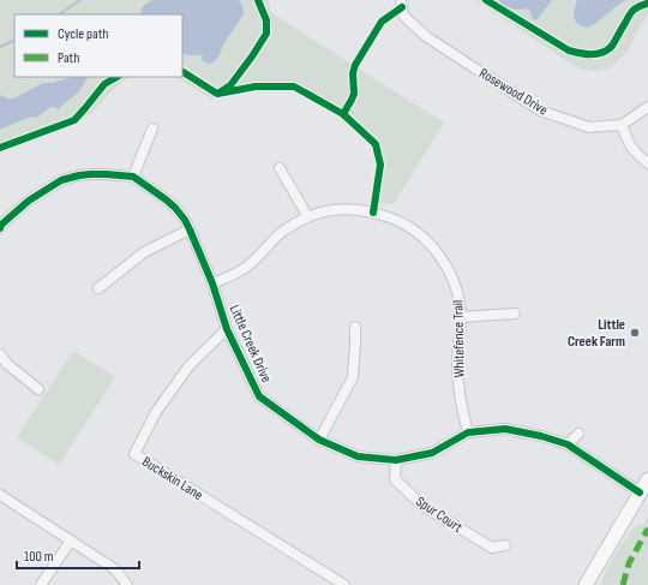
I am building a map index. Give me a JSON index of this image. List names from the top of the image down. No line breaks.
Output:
{"streets":{"street":["Rosewood Drive","Whitefence Trail","Little Creek Drive","Buckskin Lane","Spur Court"]},"crossings":[["Whitefence Trail","Little Creek Drive"],["Little Creek Drive","Buckskin Lane"],["Little Creek Drive","Spur Court"]],"places":["Little Creek Farm"],"legend":["Cycle path","Path"],"scale_bar":"100 m"}
